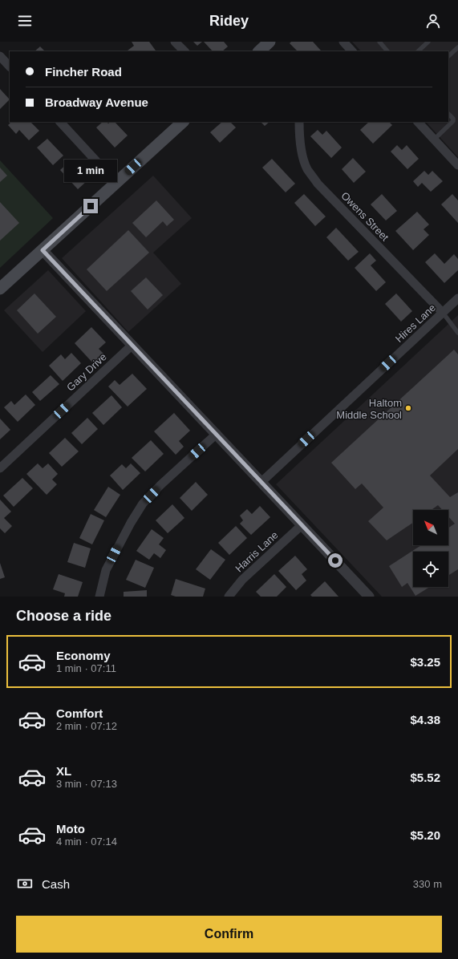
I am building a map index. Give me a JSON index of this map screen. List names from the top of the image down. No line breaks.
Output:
{"streets":{"street":["Owens Street","Hires Lane","Gary Drive","Harris Lane"]},"crossings":[["Owens Street","Hires Lane"]],"places":["Haltom Middle School"],"north":"top left","page":{"header":"Ridey","banner":["Fincher Road","Broadway Avenue"],"bubble":"1 min","heading":"Choose a ride","list":[{"name":"Economy","note":"1 min · 07:11","value":"$3.25"},{"name":"Comfort","note":"2 min · 07:12","value":"$4.38"},{"name":"XL","note":"3 min · 07:13","value":"$5.52"},{"name":"Moto","note":"4 min · 07:14","value":"$5.20"}],"pay":["Cash","330 m"],"buttons":"Confirm"}}
